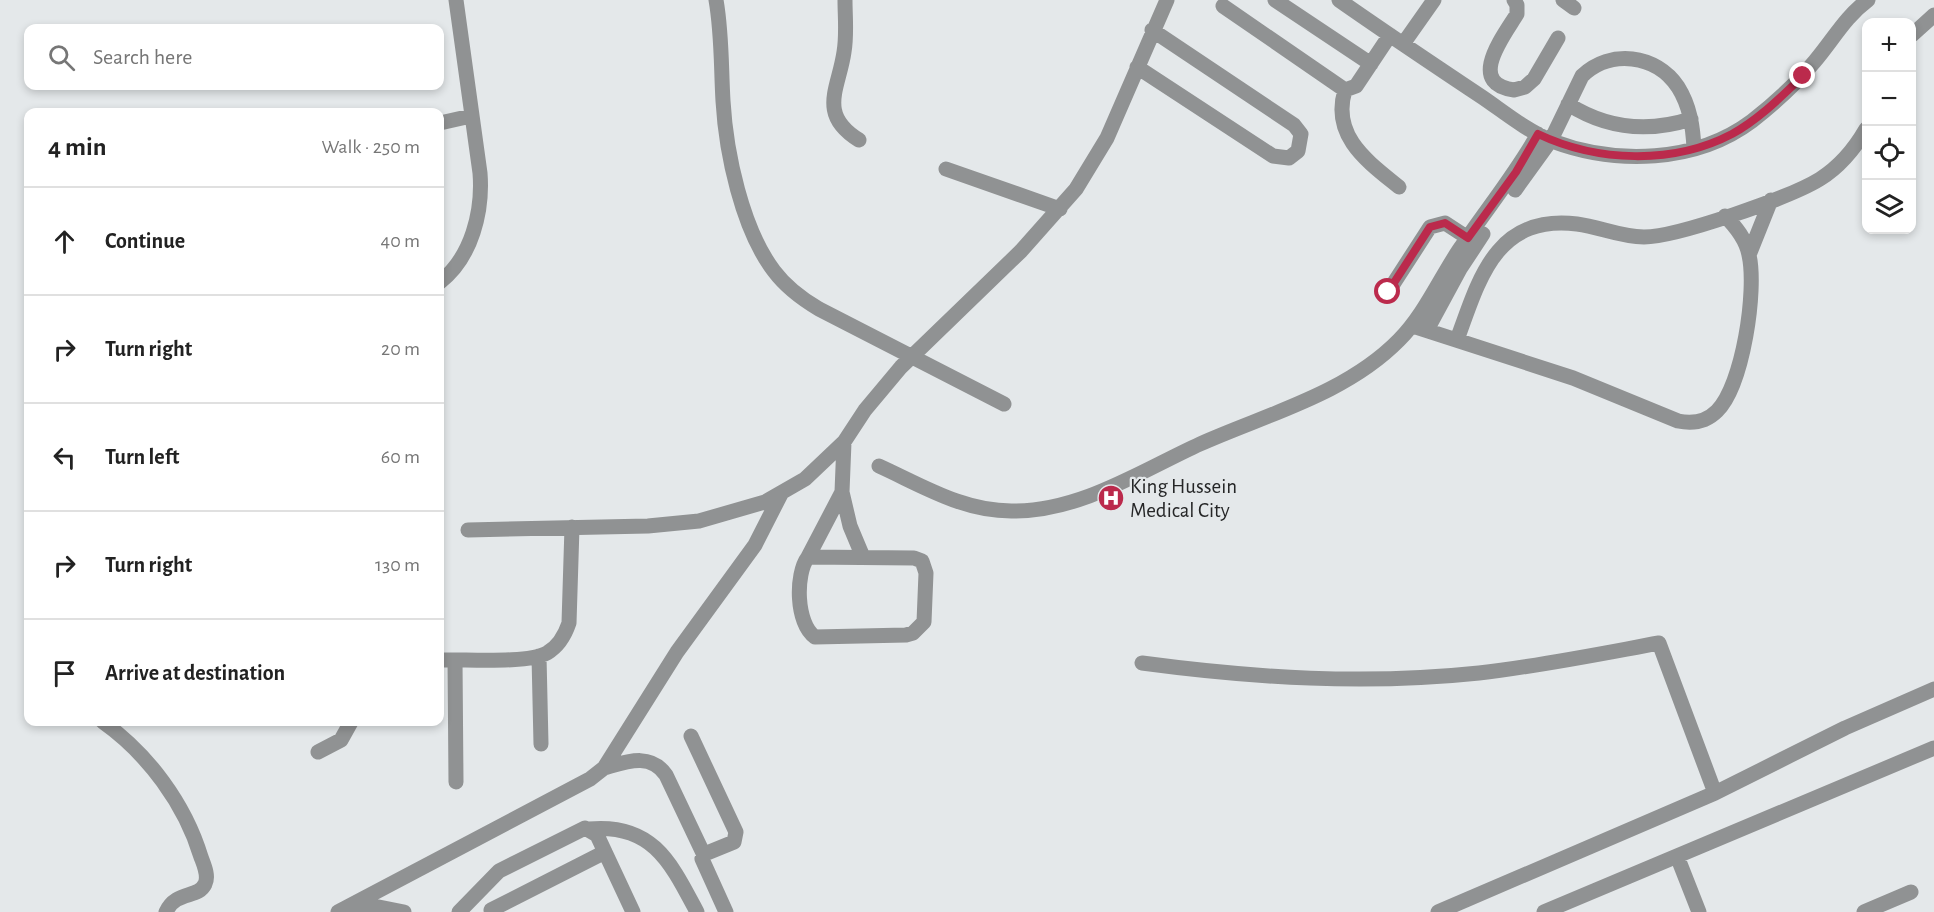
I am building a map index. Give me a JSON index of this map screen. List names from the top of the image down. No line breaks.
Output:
{"places":{"hospital":["King Hussein Medical City"]},"page":{"map_buttons":["+","−"],"search":"Search here","heading":["4 min","Walk · 250 m"],"list":[["Continue","40 m"],["Turn right","20 m"],["Turn left","60 m"],["Turn right","130 m"],"Arrive at destination"]}}
